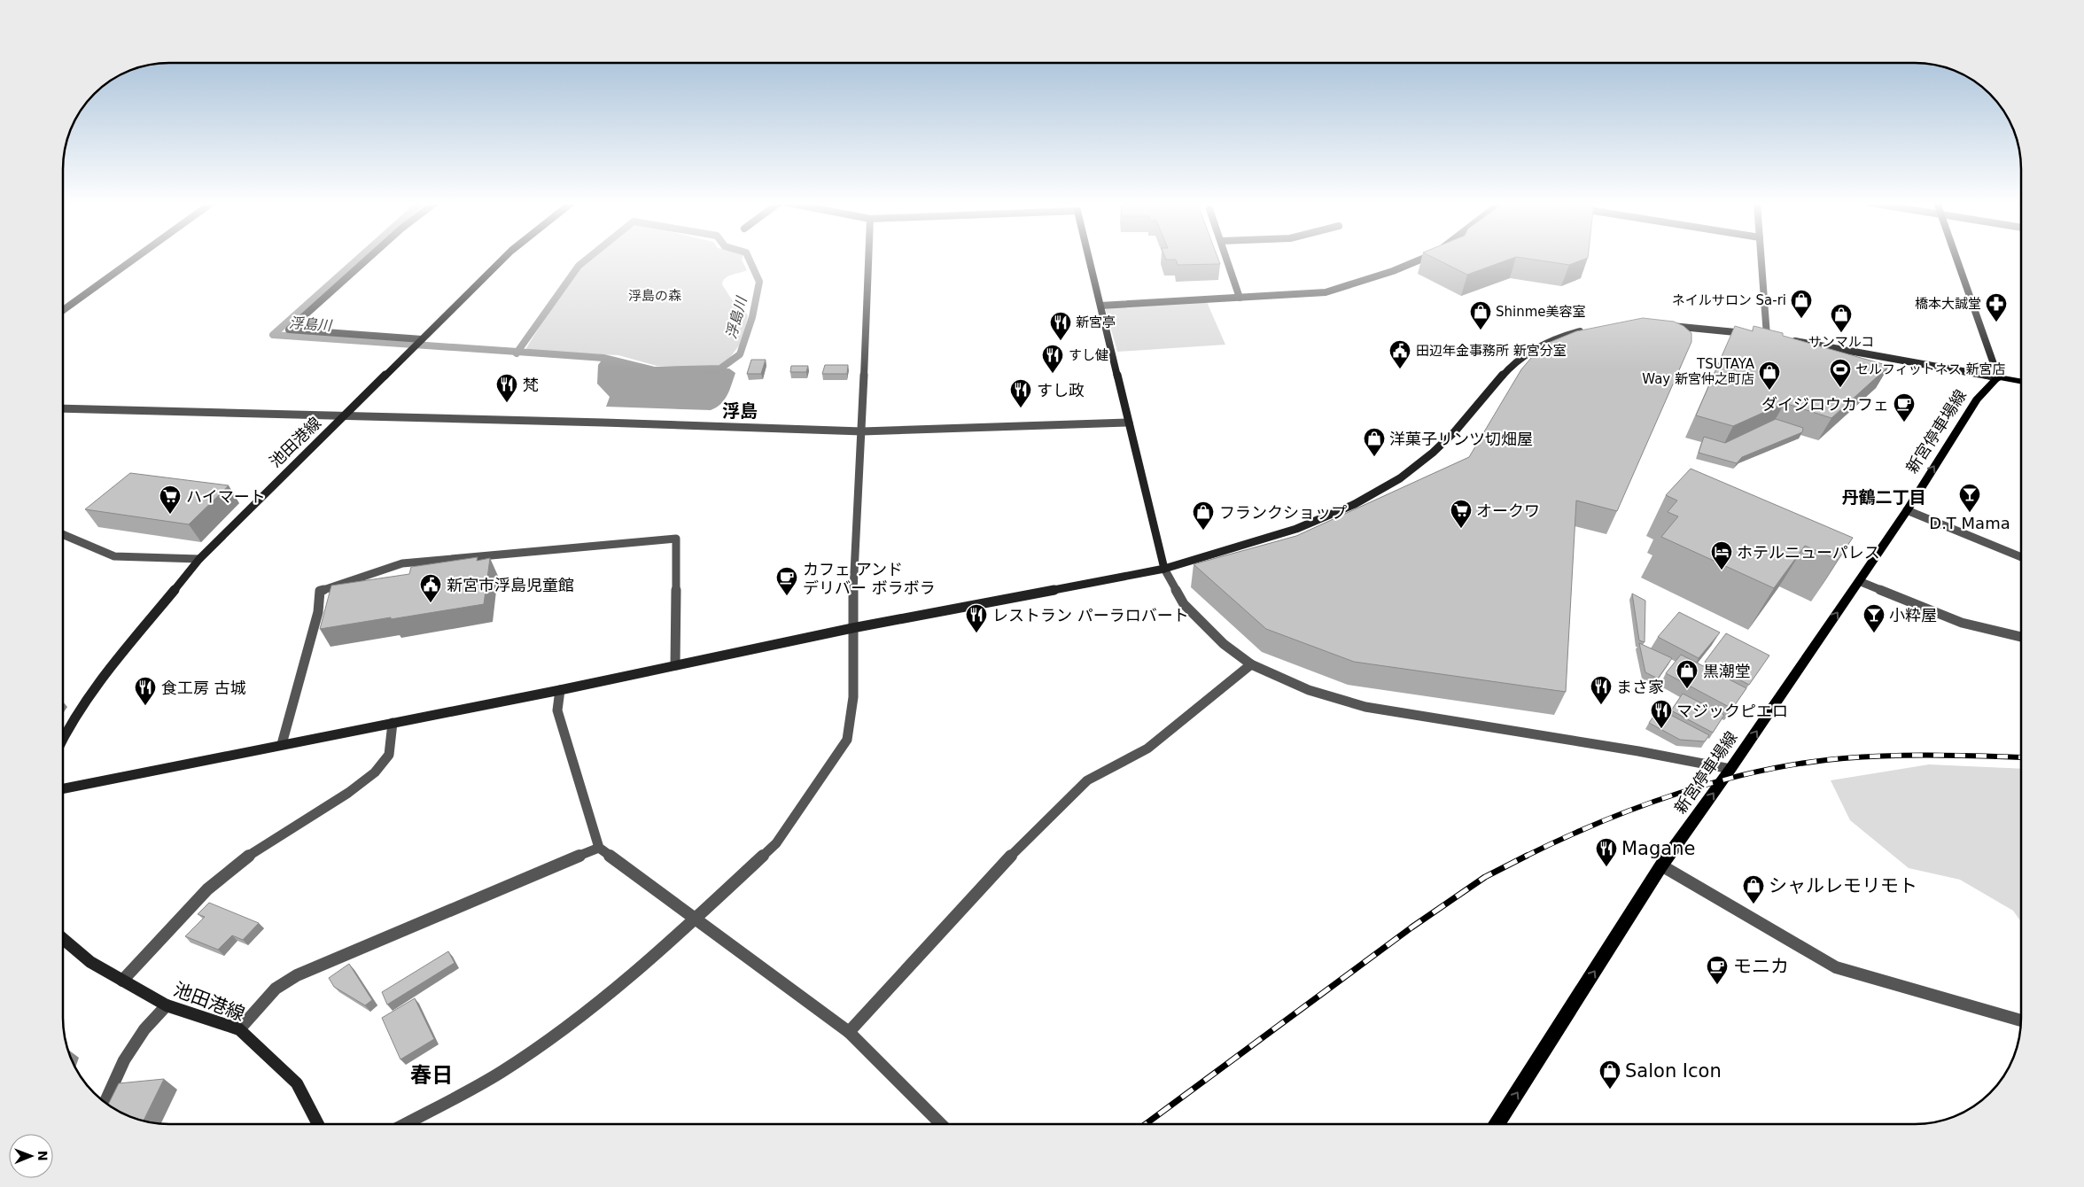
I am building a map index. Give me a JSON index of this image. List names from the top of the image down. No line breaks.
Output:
{"streets":{"main road":["新宮停車場線"],"street":["池田港線"]},"one_way":["新宮停車場線"],"districts":["浮島","丹鶴二丁目","春日"],"water":["浮島川"],"parks":["浮島の森"],"places":{"shop":["ネイルサロン Sa-ri","Shinme美容室","サンマルコ","TSUTAYA Way 新宮仲之町店","洋菓子リンツ切畑屋","フランクショップ","黒潮堂","シャルレモリモト","Salon Icon"],"pharmacy":["橋本大誠堂"],"restaurant":["新宮亭","すし健","梵","すし政","レストラン パーラロバート","まさ家","食工房 古城","マジックピエロ","Magane"],"public building":["田辺年金事務所 新宮分室","新宮市浮島児童館"],"sports":["セルフィットネス 新宮店"],"cafe":["ダイジロウカフェ","カフェ アンド デリバー ボラボラ","モニカ"],"bar":["D.T Mama","小粋屋"],"supermarket":["ハイマート","オークワ"],"hotel":["ホテルニューパレス"]},"north":"right"}
